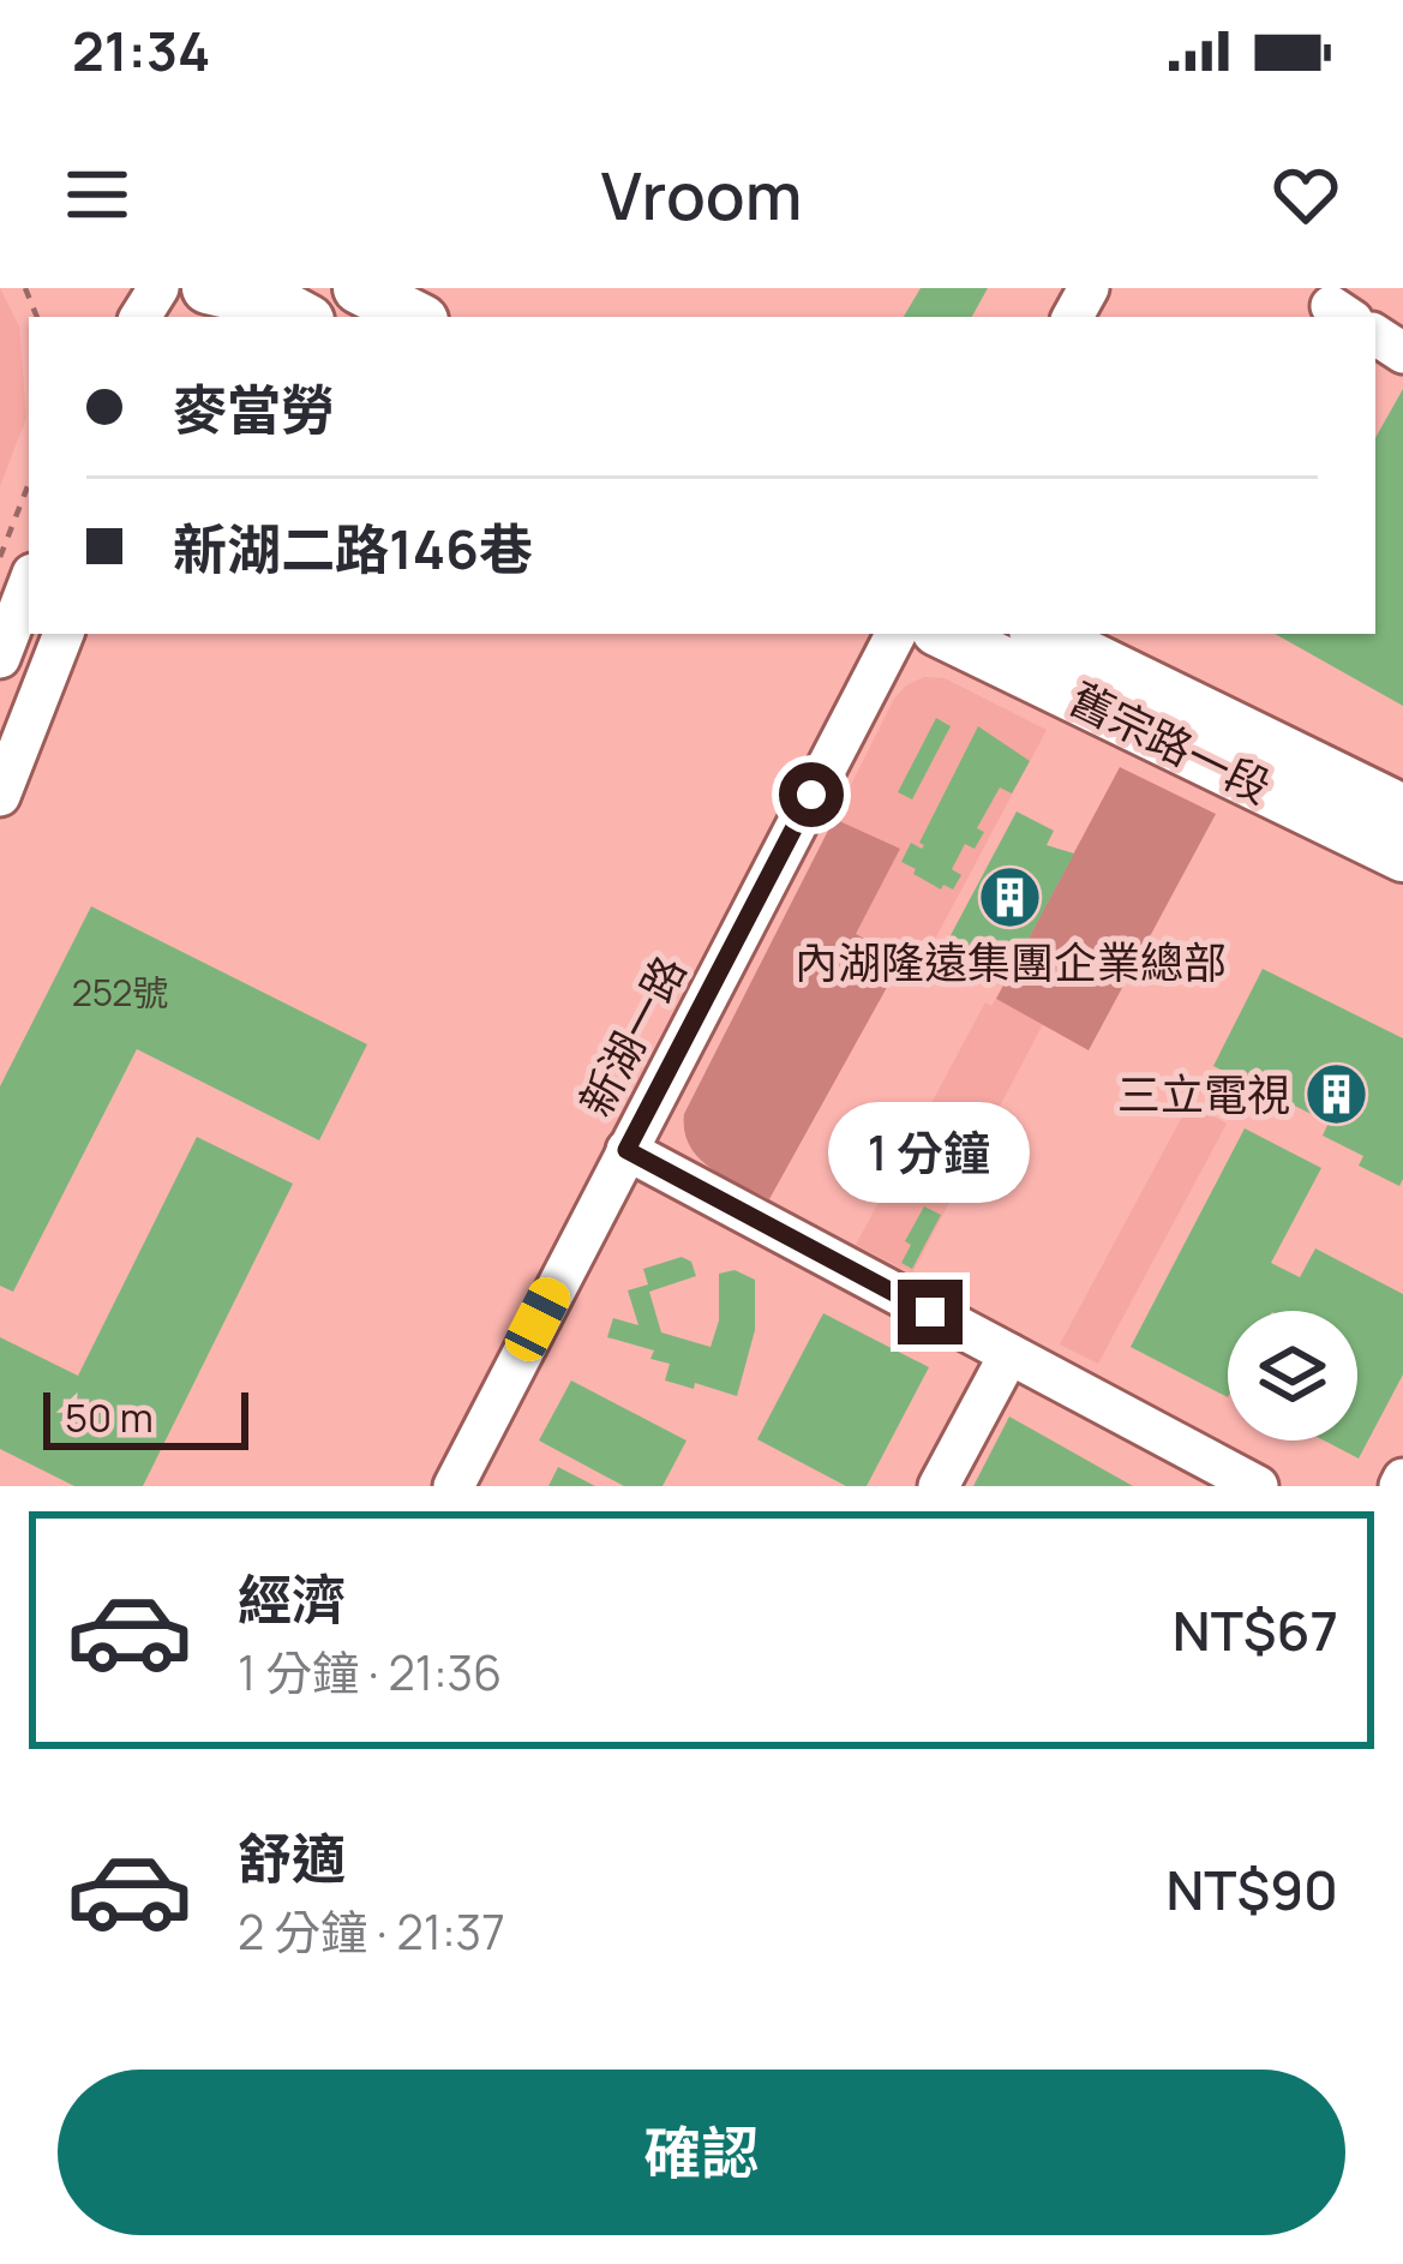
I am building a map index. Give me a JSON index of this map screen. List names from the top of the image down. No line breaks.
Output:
{"streets":{"main road":["舊宗路一段"],"street":["新湖一路"]},"places":{"building":["內湖隆遠集團企業總部","三立電視"]},"house_numbers":["252號"],"scale_bar":"50 m","page":{"status":"21:34","header":"Vroom","banner":["麥當勞","新湖二路146巷"],"bubble":"1 分鐘","scale":"50 m","list":[{"name":"經濟","note":"1 分鐘 · 21:36","value":"NT$67"},{"name":"舒適","note":"2 分鐘 · 21:37","value":"NT$90"}],"buttons":"確認"}}
